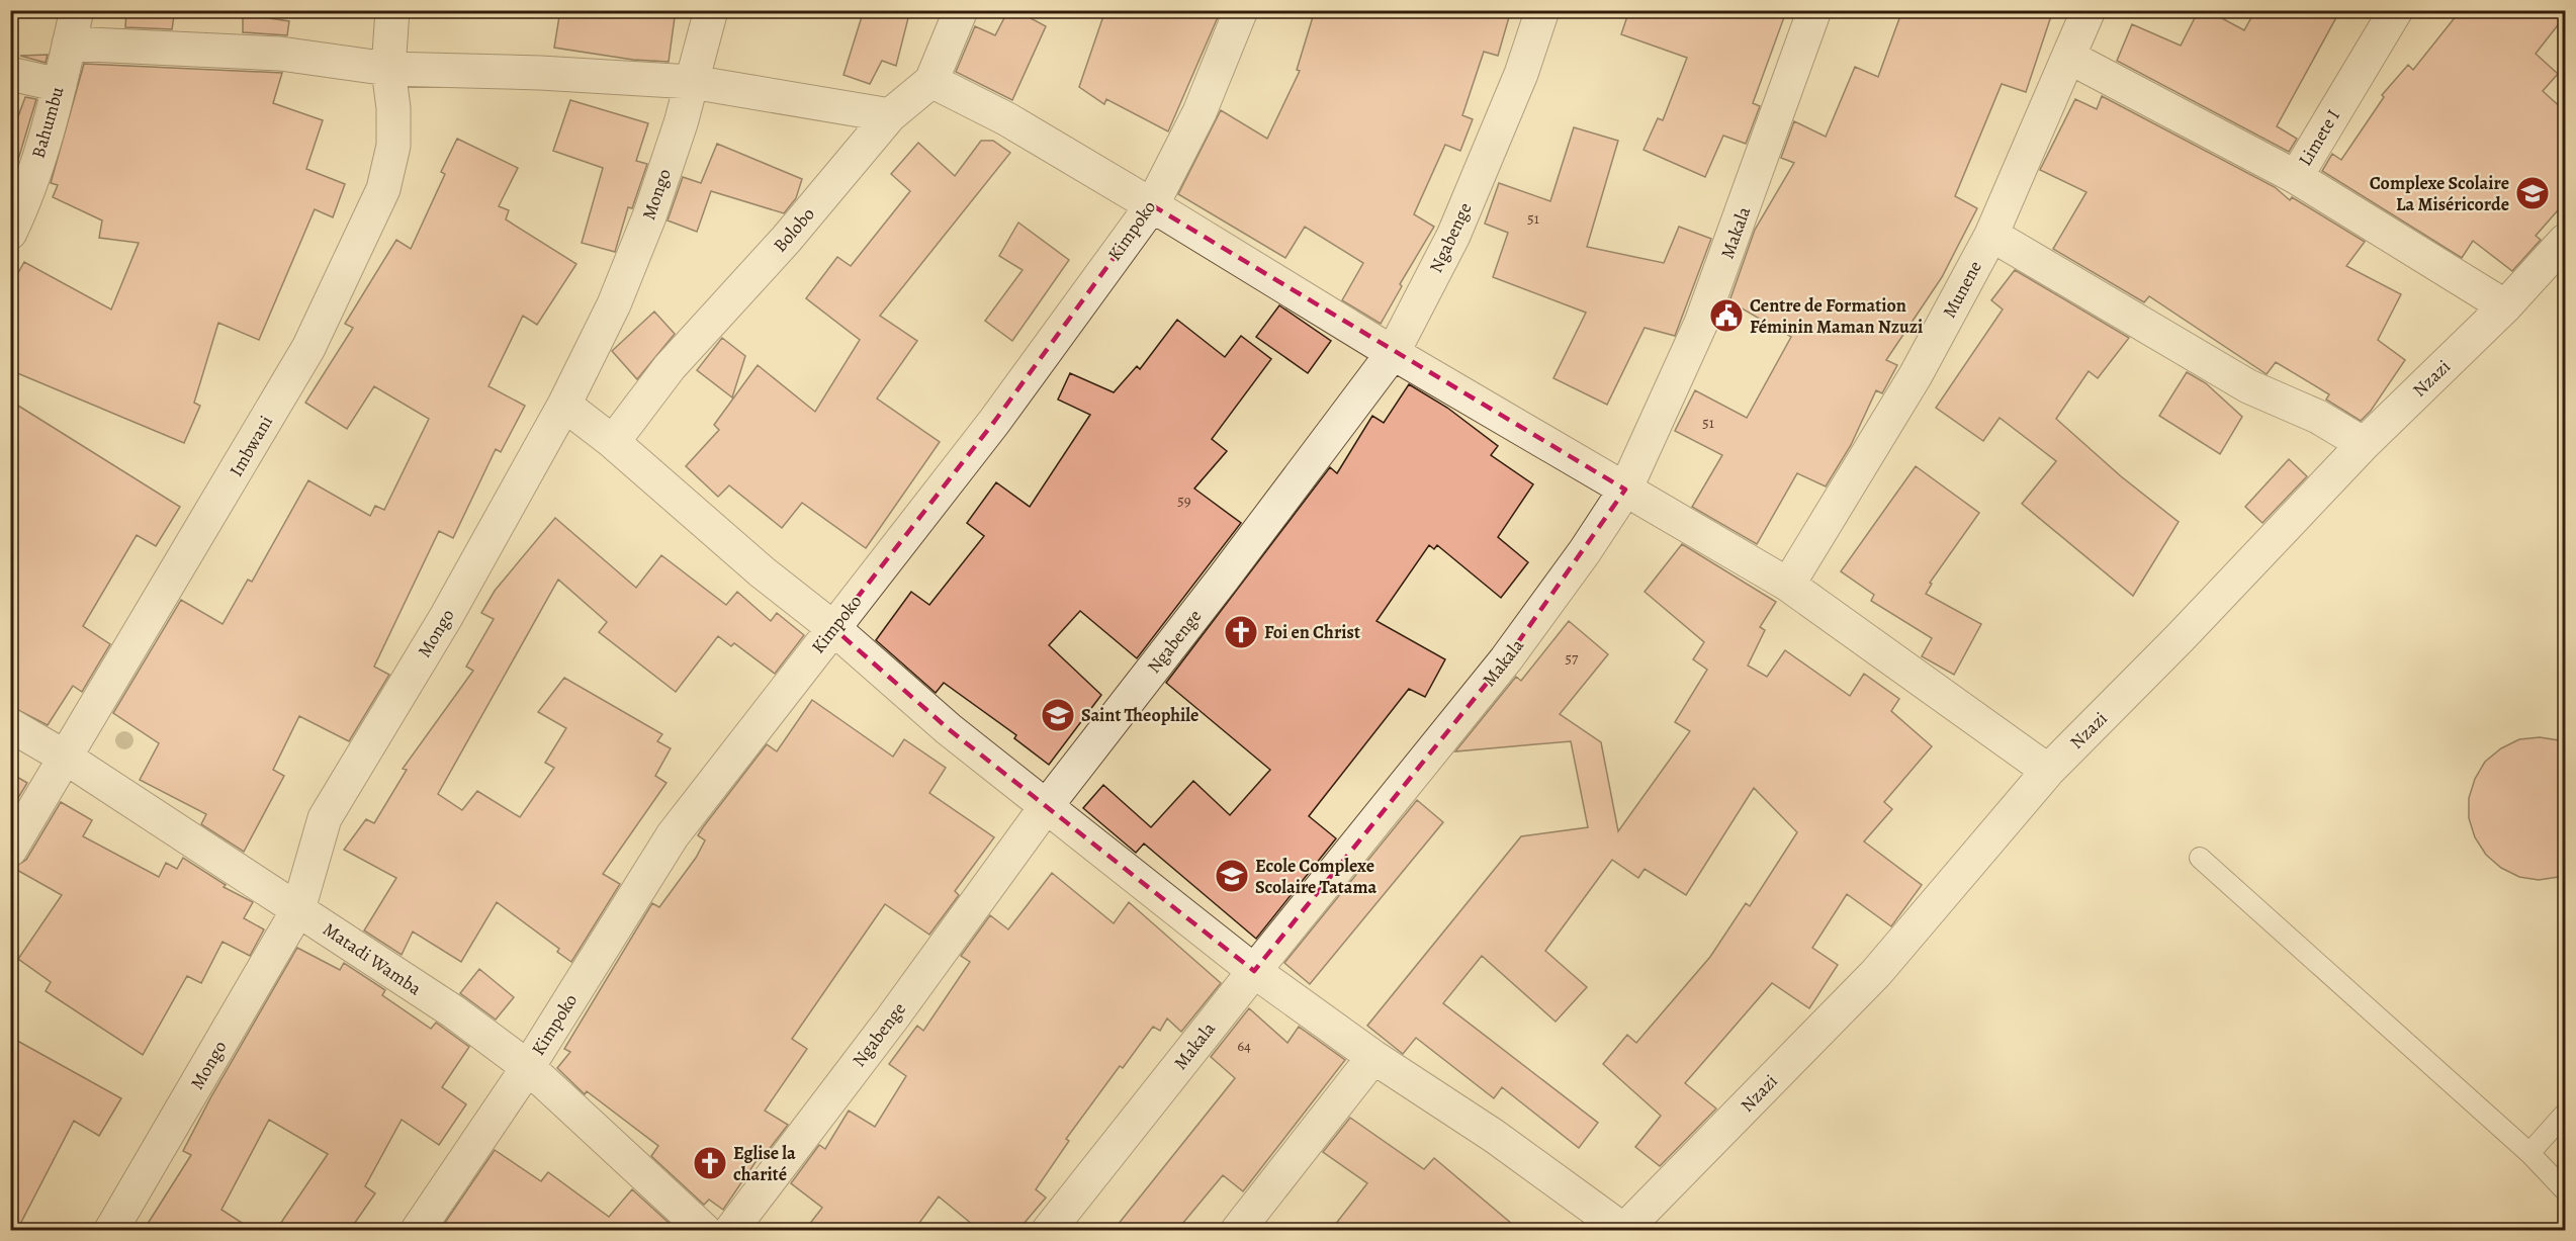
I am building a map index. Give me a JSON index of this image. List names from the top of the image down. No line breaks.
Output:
{"streets":{"street":["Bahumbu","Limete I","Mongo","Bolobo","Kimpoko","Makala","Ngabenge","Munene","Nzazi","Imbwani","Matadi Wamba"]},"crossings":[["Limete I","Nzazi"],["Mongo","Matadi Wamba"],["Kimpoko","Matadi Wamba"],["Imbwani","Matadi Wamba"]],"places":{"school or university":["Complexe Scolaire La Miséricorde","Saint Theophile","Ecole Complexe Scolaire Tatama"],"public building":["Centre de Formation Féminin Maman Nzuzi"],"church":["Foi en Christ","Eglise la charité"]},"house_numbers":["51","51","59","57","64"]}
